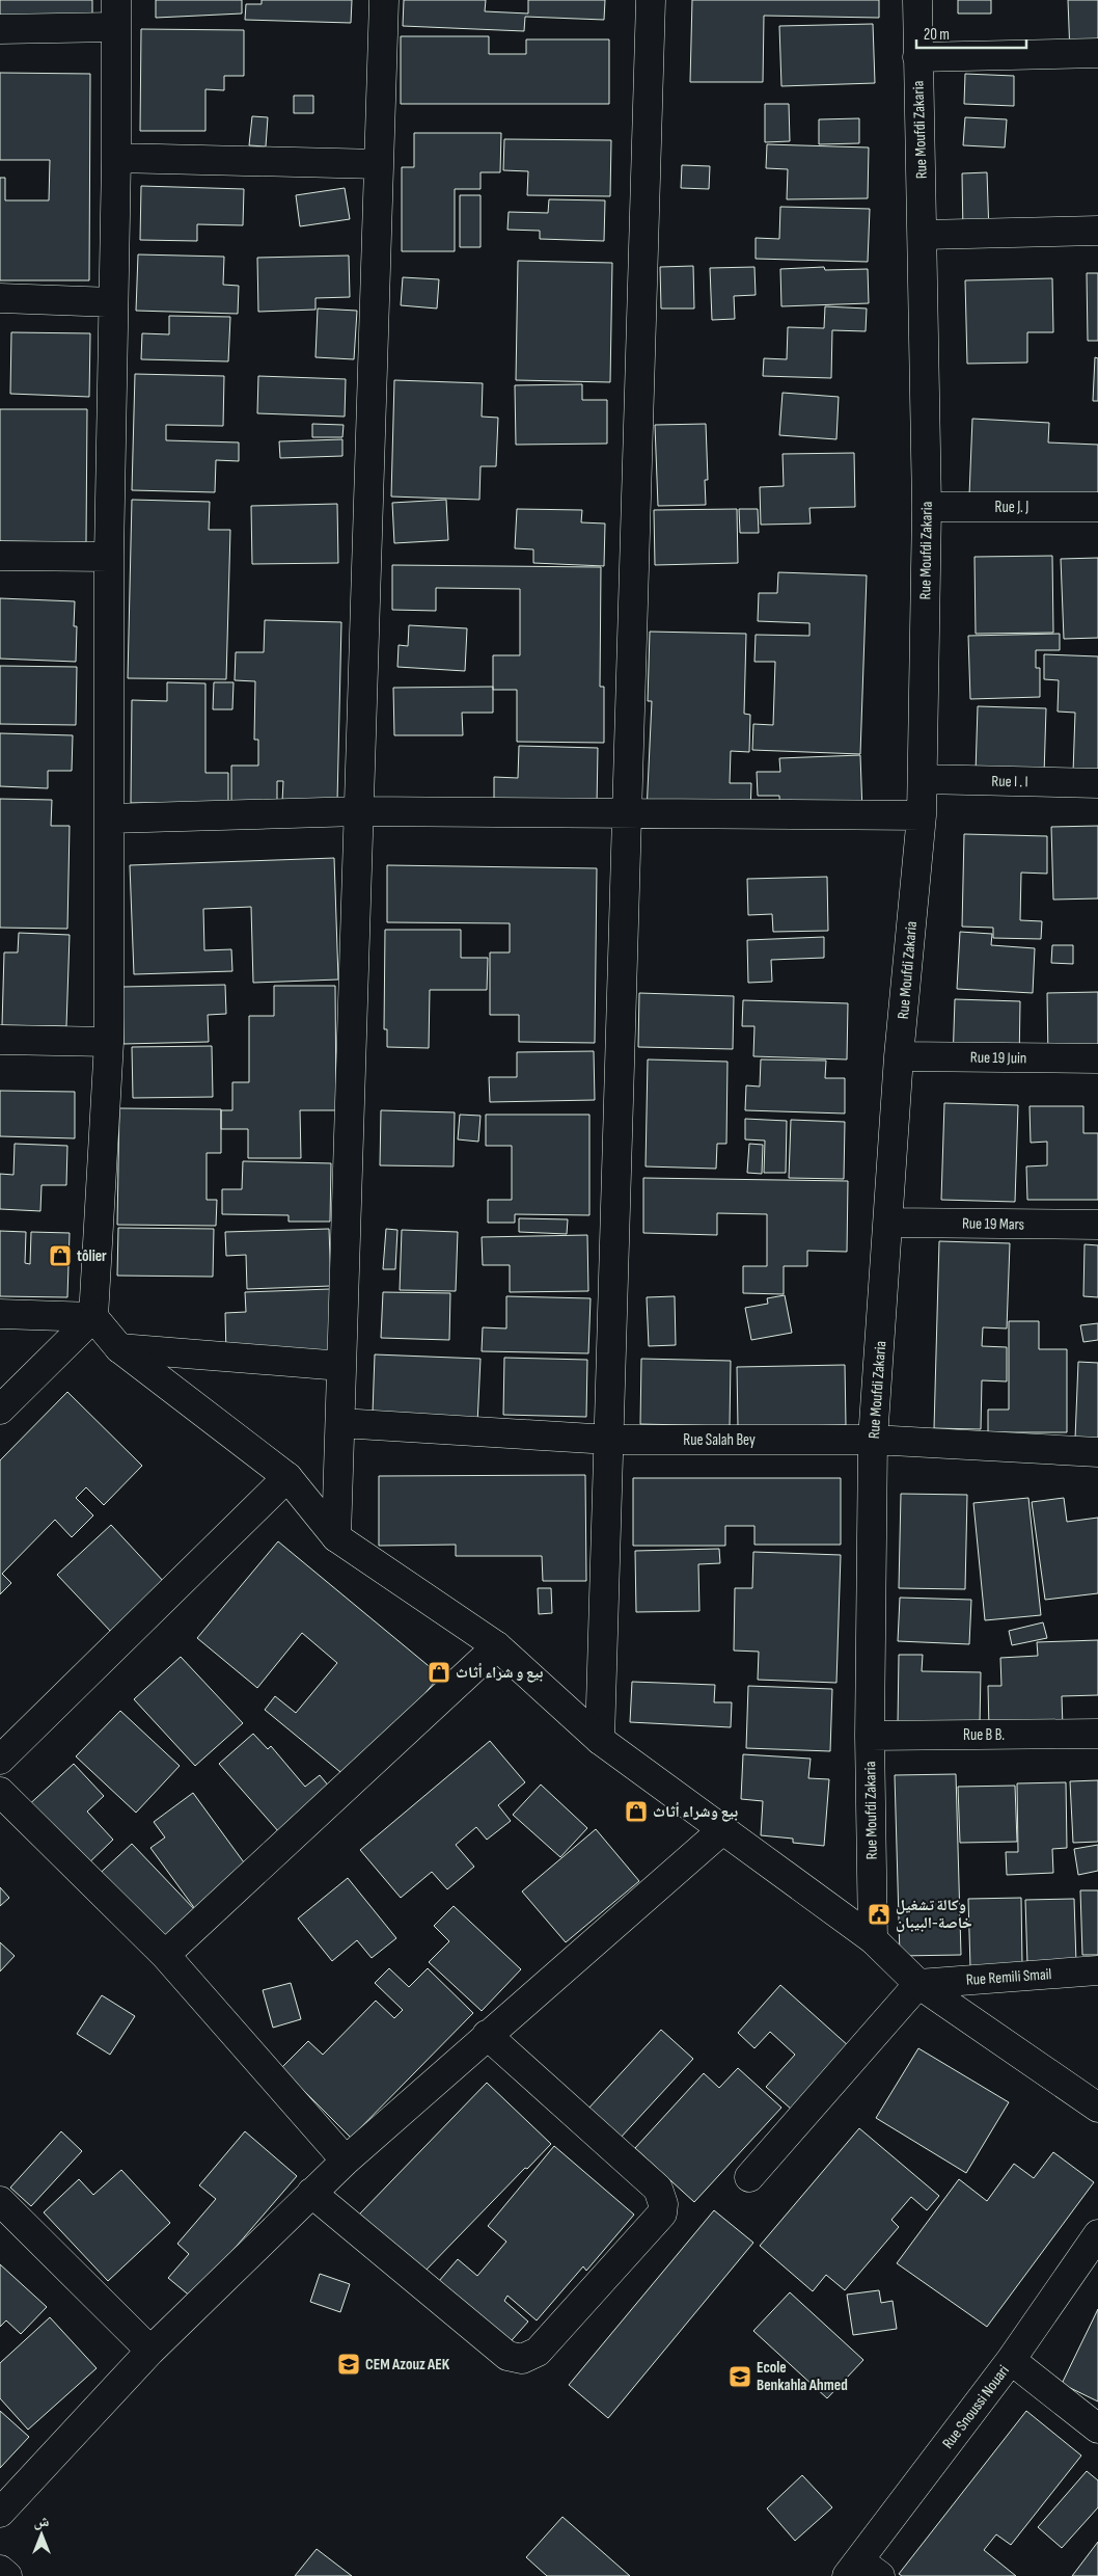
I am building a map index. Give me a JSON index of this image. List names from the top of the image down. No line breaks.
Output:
{"streets":{"street":["Rue Moufdi Zakaria","Rue J. J","Rue I . I","Rue 19 Juin","Rue 19 Mars","Rue Salah Bey","Rue B B.","Rue Remili Smail","Rue Snoussi Nouari"]},"crossings":[["Rue Moufdi Zakaria","Rue J. J"],["Rue Moufdi Zakaria","Rue I . I"],["Rue Moufdi Zakaria","Rue 19 Juin"],["Rue Moufdi Zakaria","Rue 19 Mars"],["Rue Moufdi Zakaria","Rue Salah Bey"],["Rue Moufdi Zakaria","Rue B B."]],"places":{"shop":["tôlier","بيع و شراء أثاث","بيع وشراء أثاث"],"public building":["وكالة تشغيل خاصة-البيبان"],"school or university":["CEM Azouz AEK","Ecole Benkahla Ahmed"]},"scale_bar":"20 m","north":"top"}
